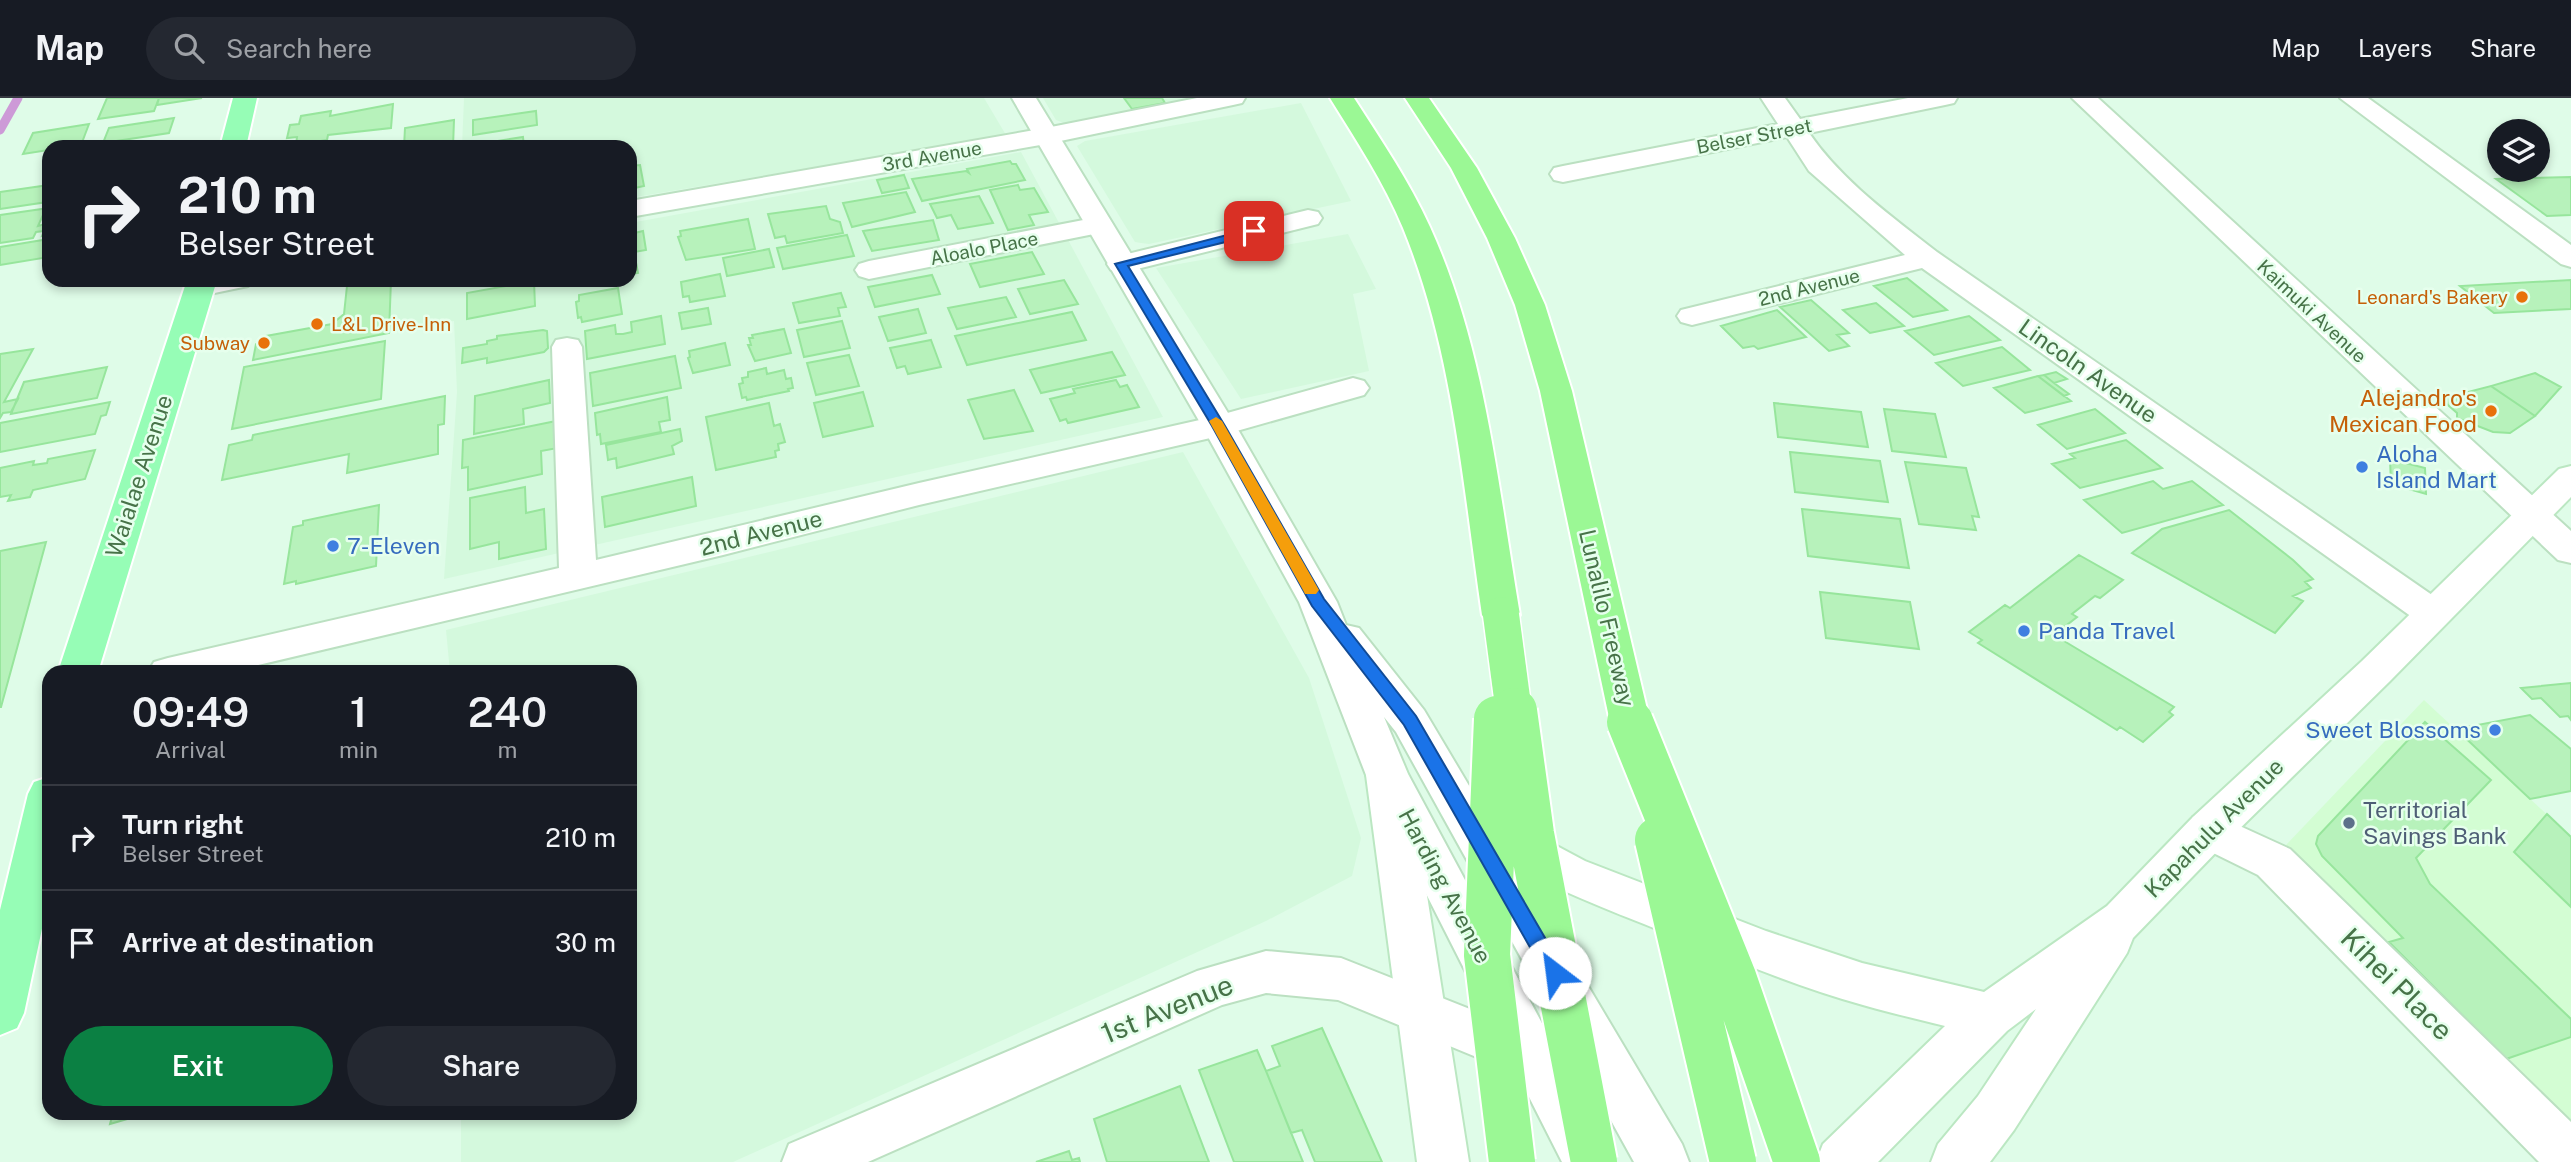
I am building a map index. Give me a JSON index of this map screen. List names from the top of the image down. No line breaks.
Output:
{"streets":{"highway":["Lunalilo Freeway"],"main road":["Waialae Avenue"],"street":["Belser Street","3rd Avenue","Aloalo Place","2nd Avenue","Kaimuki Avenue","Lincoln Avenue","Kapahulu Avenue","Harding Avenue","Kihei Place","1st Avenue"]},"crossings":[["Belser Street","Lincoln Avenue"],["3rd Avenue","Harding Avenue"],["Aloalo Place","Harding Avenue"],["2nd Avenue","Lincoln Avenue"],["2nd Avenue","Harding Avenue"],["Kaimuki Avenue","Kapahulu Avenue"],["Lincoln Avenue","Kapahulu Avenue"],["Kapahulu Avenue","Kihei Place"],["Harding Avenue","1st Avenue"]],"places":["Leonard's Bakery","L&L Drive-Inn","Subway","Alejandro's Mexican Food","Aloha Island Mart","7-Eleven","Panda Travel","Sweet Blossoms","Territorial Savings Bank"],"page":{"header":"Map","search":"Search here","nav":["Map","Layers","Share"],"turn":["210 m","Belser Street"],"eta":["09:49","Arrival","1","min","240","m"],"list":[{"name":"Turn right","note":"Belser Street","value":"210 m"},{"name":"Arrive at destination","value":"30 m"}],"buttons":["Exit","Share"]}}
